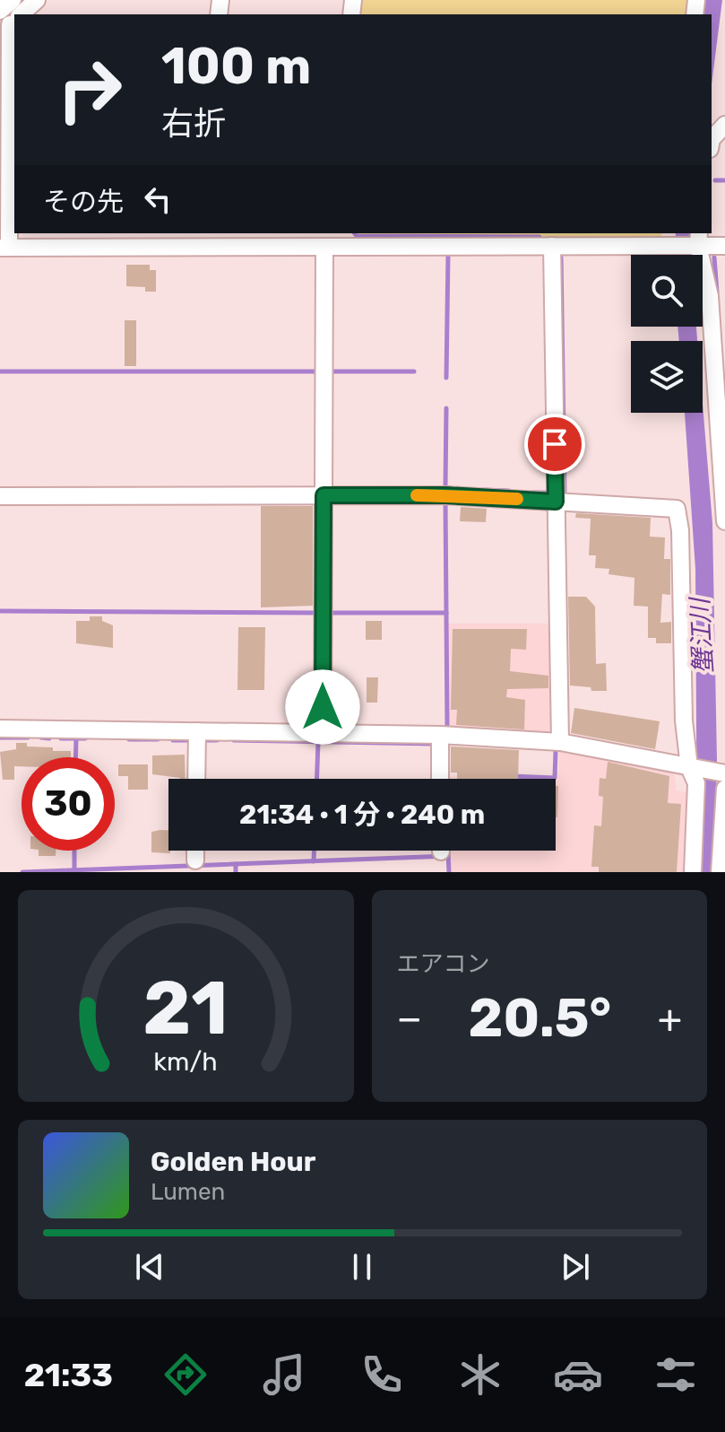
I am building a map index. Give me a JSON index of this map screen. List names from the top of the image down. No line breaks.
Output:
{"water":["蟹江川"],"page":{"turn":["100 m","右折"],"then":"その先","limit":"30","trip":"21:34 · 1 分 · 240 m","tile":"エアコン","heat":["−","20.5°","+"],"song":["Golden Hour","Lumen"],"tabs":"21:33","gauge":["21","km/h"]}}
